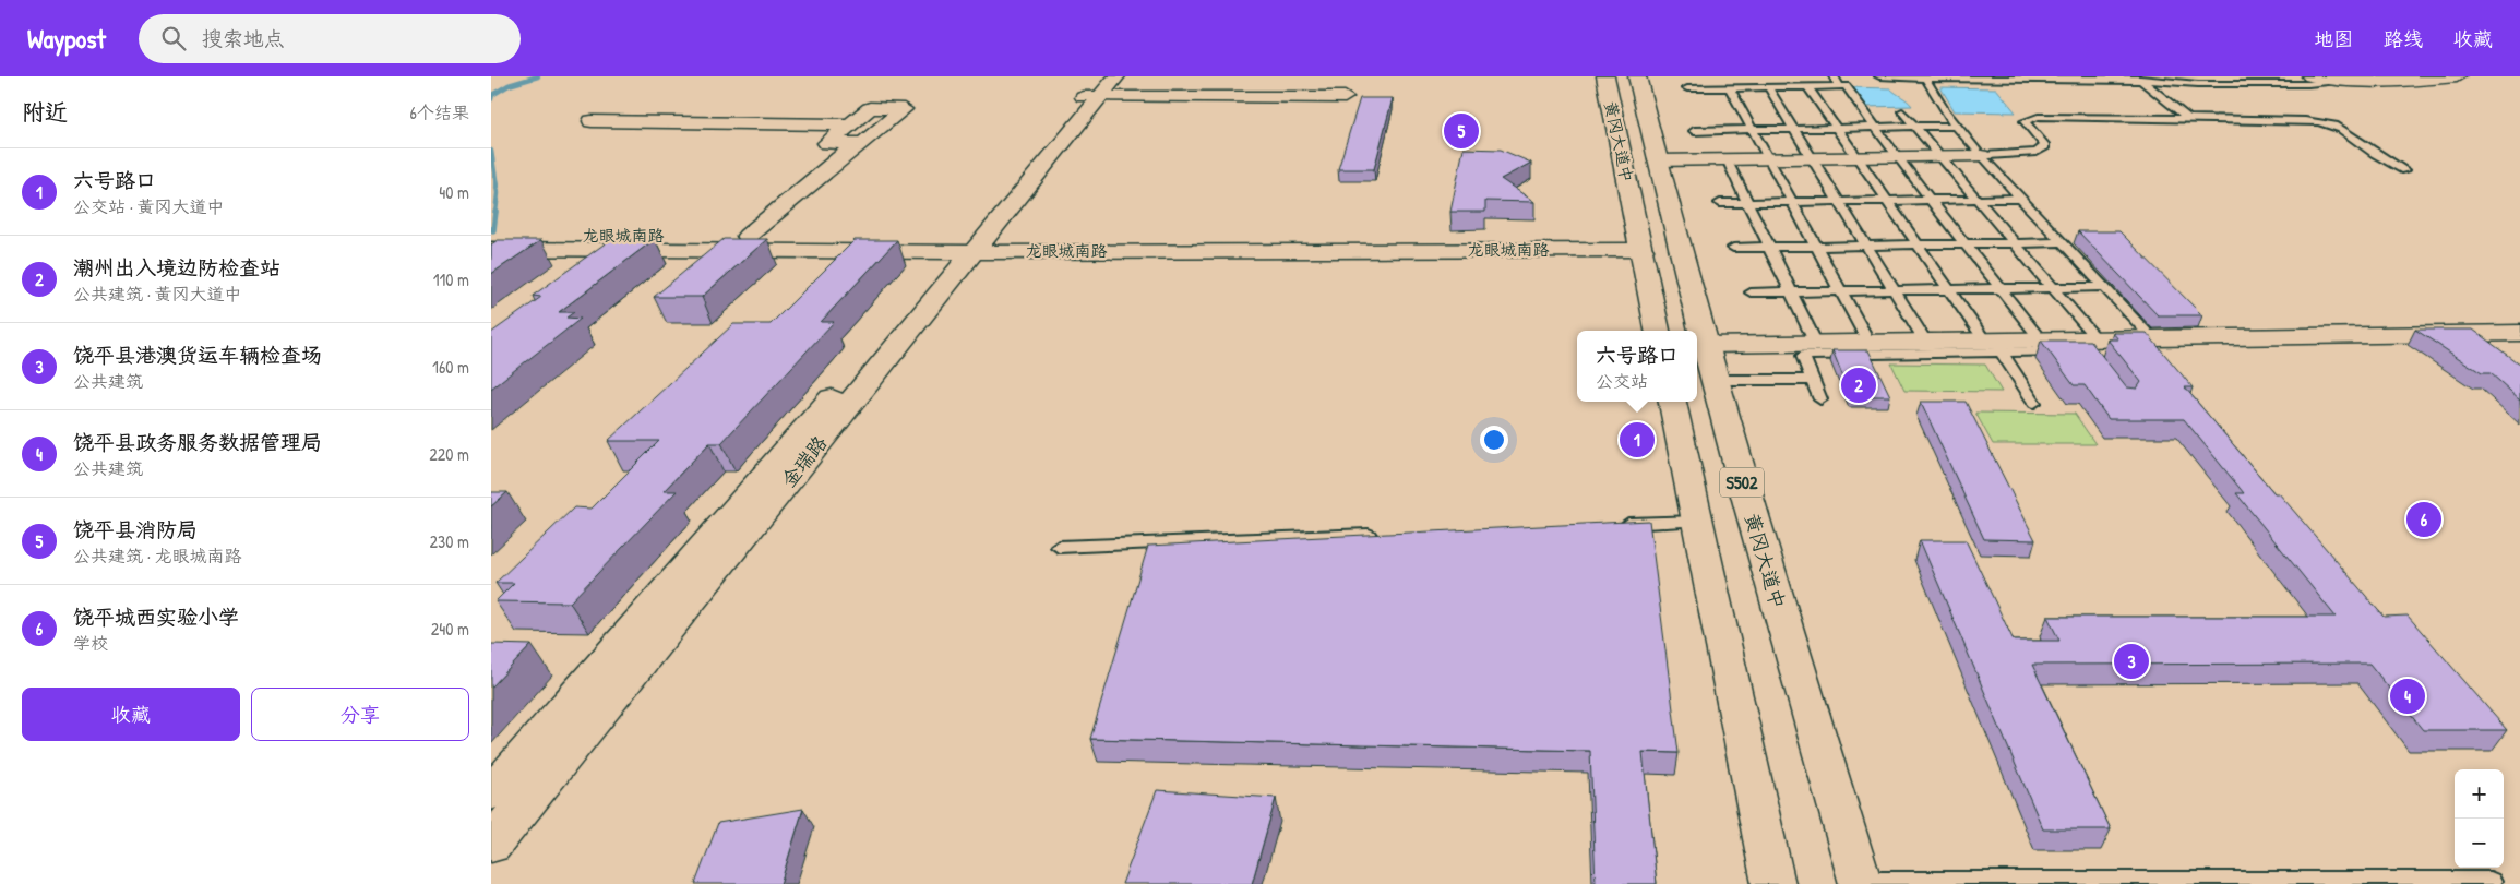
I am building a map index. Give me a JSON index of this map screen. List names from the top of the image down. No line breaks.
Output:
{"streets":{"main road":["黄冈大道中","龙眼城南路","金瑞路","S502"]},"crossings":[["黄冈大道中","龙眼城南路"],["龙眼城南路","金瑞路"]],"page":{"header":"Waypost","search":"搜索地点","nav":["地图","路线","收藏"],"heading":["附近","6个结果"],"pins":["5","2","1","6","3","4"],"list":[{"mark":"1","name":"六号路口","note":"公交站 · 黄冈大道中","value":"40 m"},{"mark":"2","name":"潮州出入境边防检查站","note":"公共建筑 · 黄冈大道中","value":"110 m"},{"mark":"3","name":"饶平县港澳货运车辆检查场","note":"公共建筑","value":"160 m"},{"mark":"4","name":"饶平县政务服务数据管理局","note":"公共建筑","value":"220 m"},{"mark":"5","name":"饶平县消防局","note":"公共建筑 · 龙眼城南路","value":"230 m"},{"mark":"6","name":"饶平城西实验小学","note":"学校","value":"240 m"}],"popup":["六号路口","公交站"],"buttons":["收藏","分享"],"map_buttons":["+","−"]}}
